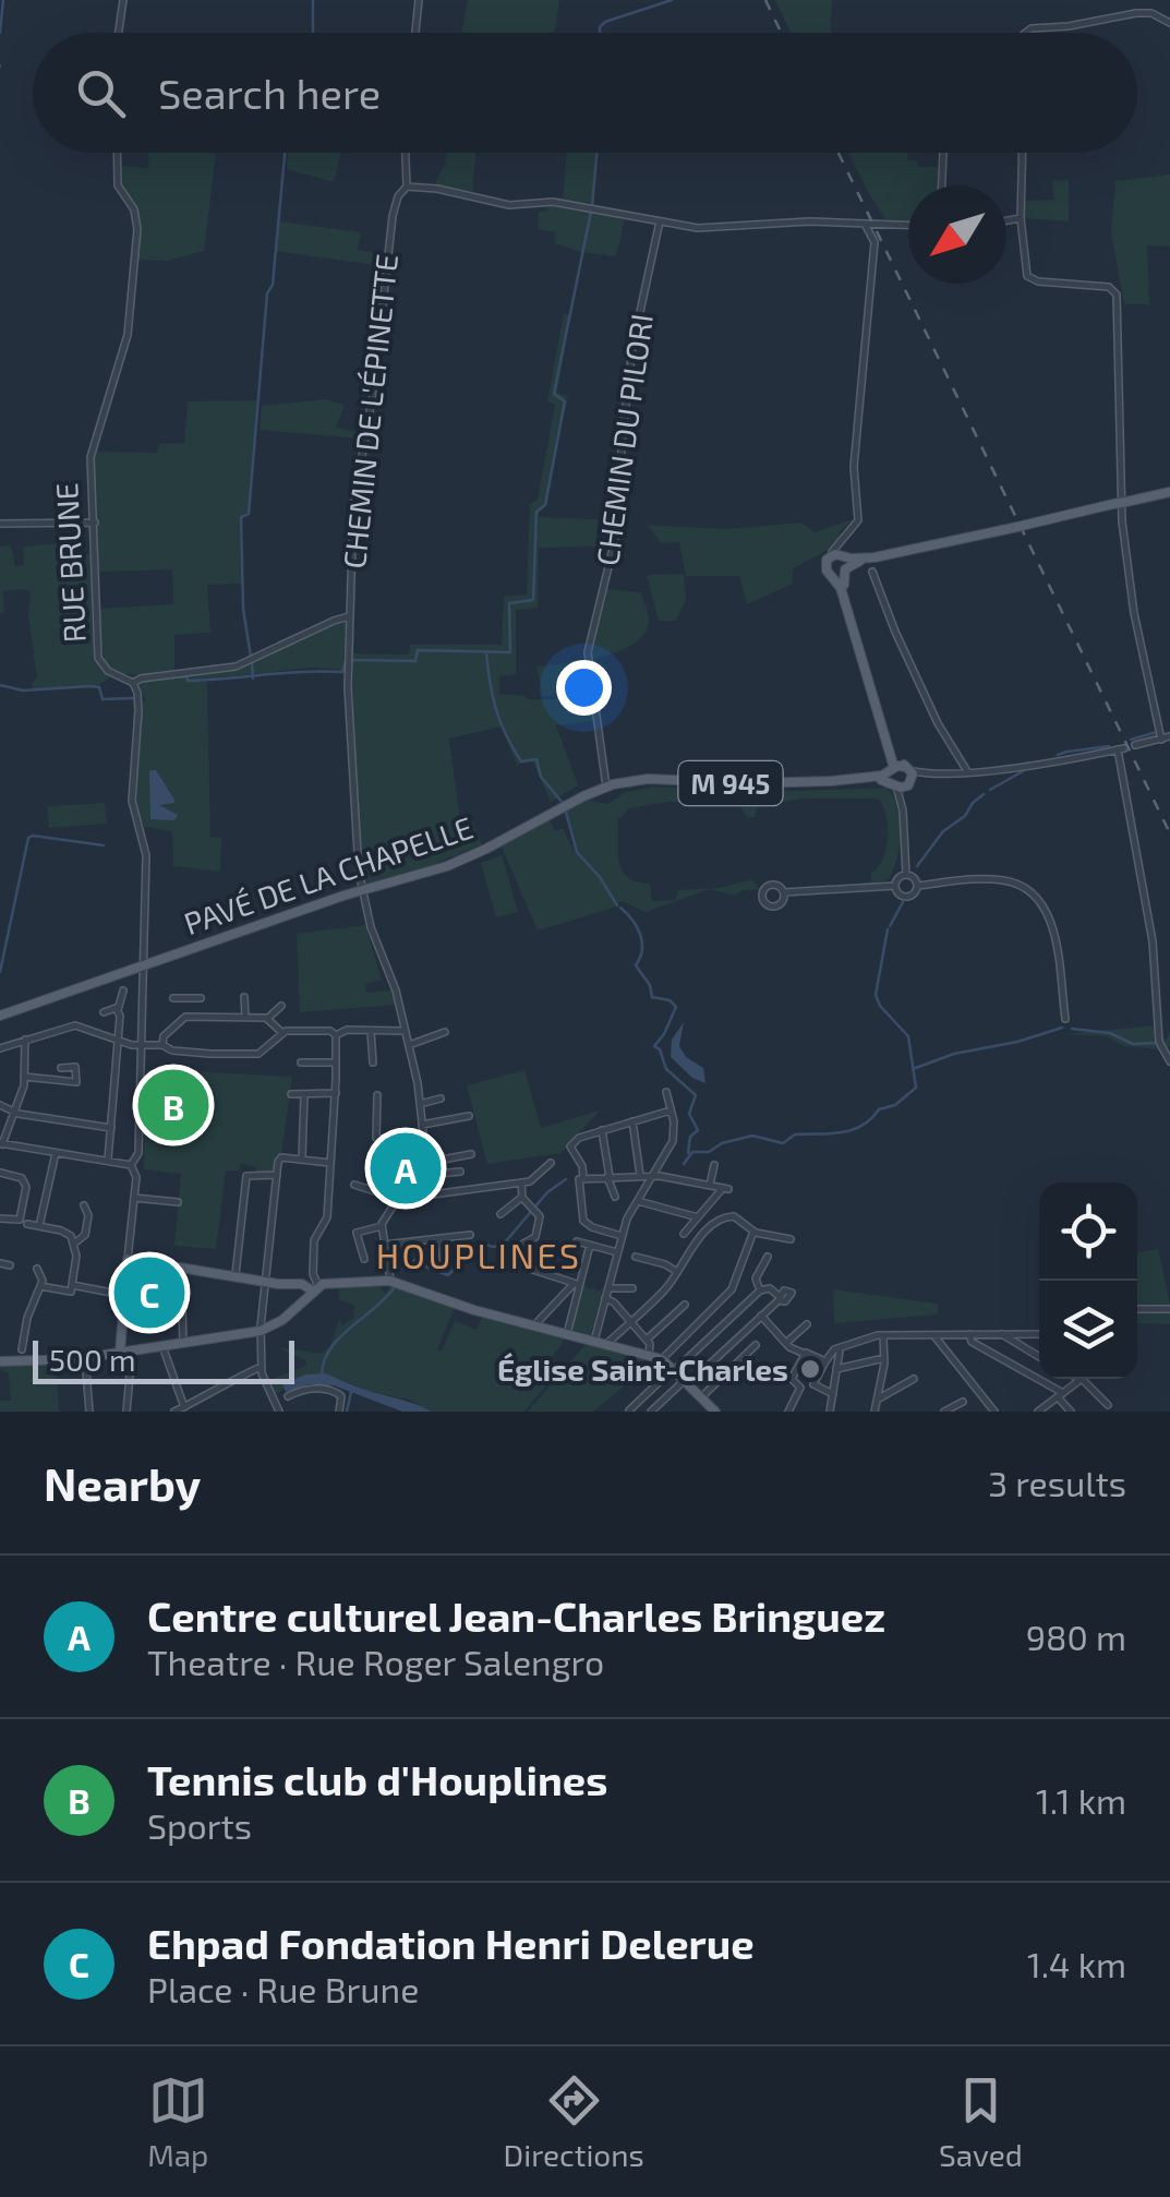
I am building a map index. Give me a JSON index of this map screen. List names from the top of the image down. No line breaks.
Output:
{"streets":{"main road":["M 945","PAVÉ DE LA CHAPELLE"],"street":["CHEMIN DE L'ÉPINETTE","CHEMIN DU PILORI","RUE BRUNE"]},"crossings":[["CHEMIN DE L'ÉPINETTE","PAVÉ DE LA CHAPELLE"],["CHEMIN DU PILORI","PAVÉ DE LA CHAPELLE"]],"districts":["HOUPLINES"],"places":["Église Saint-Charles"],"scale_bar":"500 m","north":"bottom left","page":{"search":"Search here","pins":["B","A","C"],"scale":"500 m","heading":["Nearby","3 results"],"list":[{"mark":"A","name":"Centre culturel Jean-Charles Bringuez","note":"Theatre · Rue Roger Salengro","value":"980 m"},{"mark":"B","name":"Tennis club d'Houplines","note":"Sports","value":"1.1 km"},{"mark":"C","name":"Ehpad Fondation Henri Delerue","note":"Place · Rue Brune","value":"1.4 km"}],"nav":["Map","Directions","Saved"]}}
